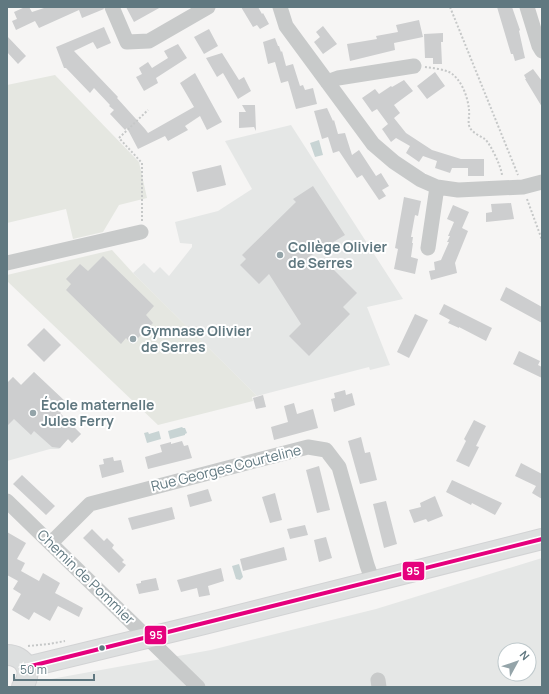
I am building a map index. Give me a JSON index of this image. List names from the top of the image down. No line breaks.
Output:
{"streets":{"street":["Rue Georges Courteline","Chemin de Pommier"]},"crossings":[["Rue Georges Courteline","Chemin de Pommier"]],"places":["Collège Olivier de Serres","Gymnase Olivier de Serres","École maternelle Jules Ferry"],"lines":["transit line 95"],"scale_bar":"50 m","north":"top right"}
